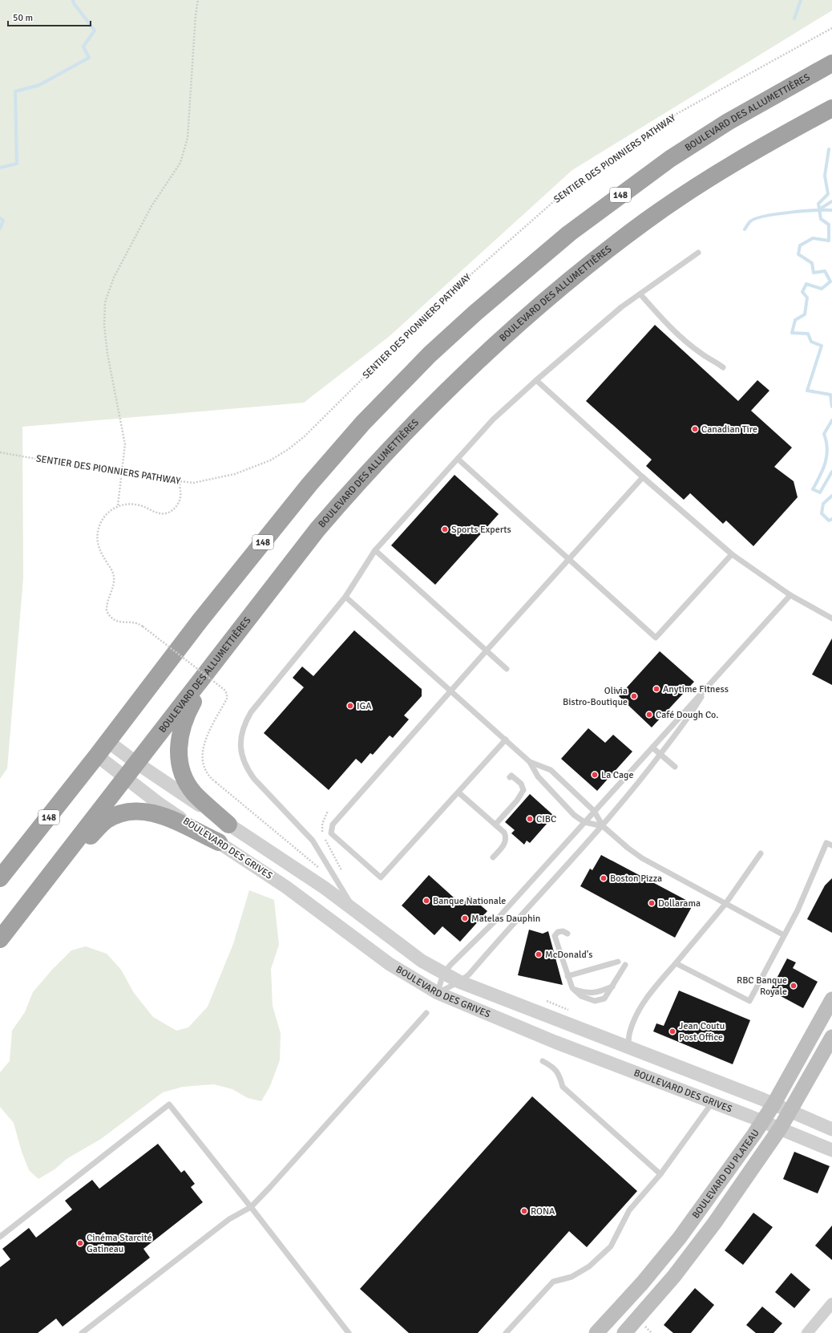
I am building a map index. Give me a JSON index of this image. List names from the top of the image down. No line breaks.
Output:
{"streets":{"highway":["BOULEVARD DES ALLUMETTIÈRES","148"],"main road":["BOULEVARD DU PLATEAU"],"street":["BOULEVARD DES GRIVES"],"path":["SENTIER DES PIONNIERS PATHWAY"]},"crossings":[["BOULEVARD DES ALLUMETTIÈRES","BOULEVARD DES GRIVES"],["BOULEVARD DES GRIVES","BOULEVARD DU PLATEAU"]],"places":["Canadian Tire","Sports Experts","Anytime Fitness","Olivia Bistro-Boutique","IGA","Café Dough Co.","La Cage","CIBC","Boston Pizza","Banque Nationale","Dollarama","Matelas Dauphin","McDonald's","RBC Banque Royale","Jean Coutu Post Office","RONA","Cinéma Starcité Gatineau"],"scale_bar":"50 m"}
